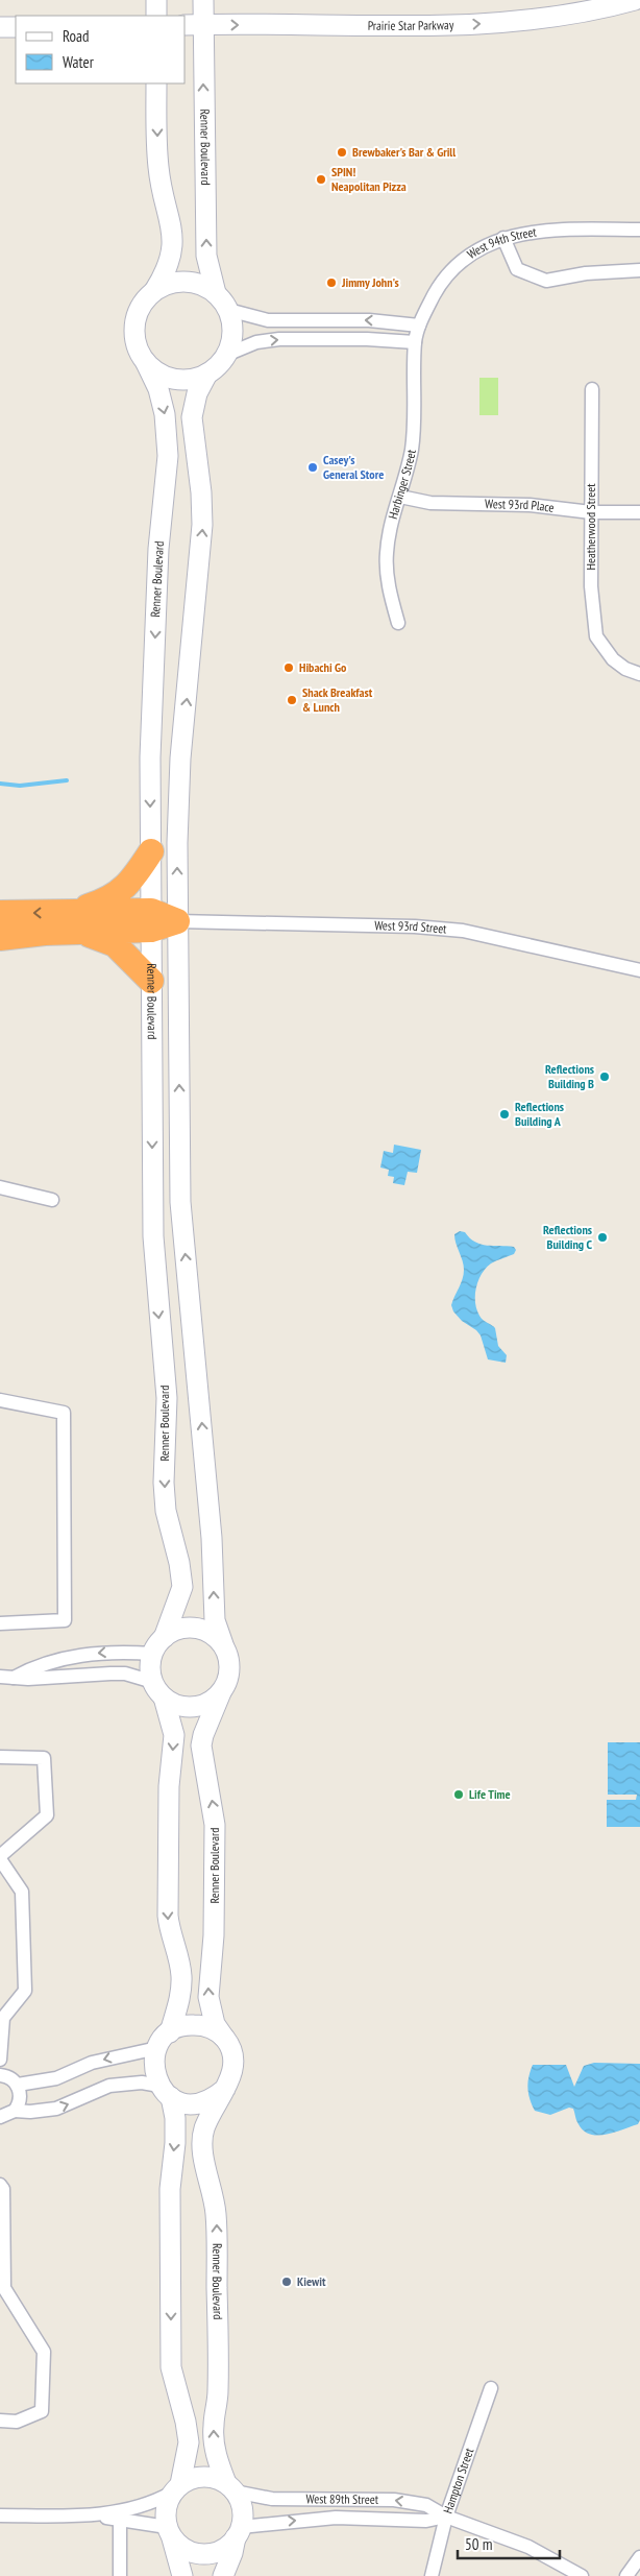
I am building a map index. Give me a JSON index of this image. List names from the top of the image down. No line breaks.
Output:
{"streets":{"main road":["Prairie Star Parkway","Renner Boulevard"],"street":["West 94th Street","Harbinger Street","West 93rd Place","Heatherwood Street","West 93rd Street","Hampton Street","West 89th Street"]},"crossings":[["Prairie Star Parkway","Renner Boulevard"],["Renner Boulevard","West 93rd Street"],["Renner Boulevard","West 89th Street"],["West 94th Street","Harbinger Street"],["Harbinger Street","West 93rd Place"],["West 93rd Place","Heatherwood Street"],["Hampton Street","West 89th Street"]],"one_way":["Prairie Star Parkway"],"places":["Brewbaker's Bar & Grill","SPIN! Neapolitan Pizza","Jimmy John's","Casey's General Store","Hibachi Go","Shack Breakfast & Lunch","Reflections Building B","Reflections Building A","Reflections Building C","Life Time","Kiewit"],"legend":["Road","Water"],"scale_bar":"50 m"}
